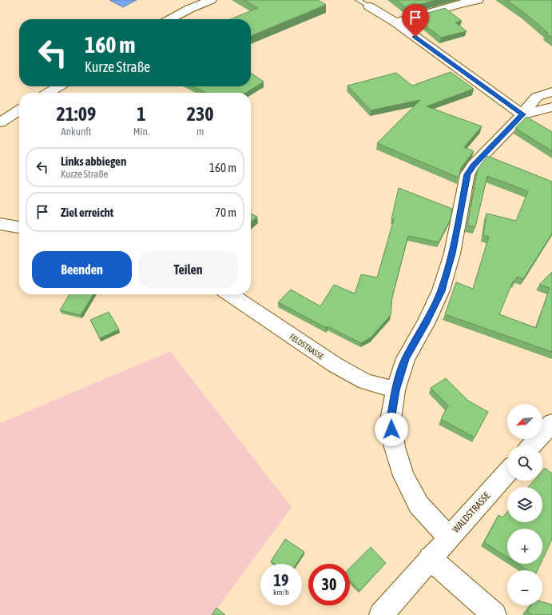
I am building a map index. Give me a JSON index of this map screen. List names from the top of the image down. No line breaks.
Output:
{"streets":{"street":["FELDSTRASSE","WALDSTRASSE"]},"north":"bottom left","page":{"turn":["160 m","Kurze Straße"],"eta":["21:09","Ankunft","1","Min.","230","m"],"list":[{"name":"Links abbiegen","note":"Kurze Straße","value":"160 m"},{"name":"Ziel erreicht","value":"70 m"}],"buttons":["Beenden","Teilen"],"map_buttons":["+","−"],"speed":"19 km/h","limit":"30"}}
